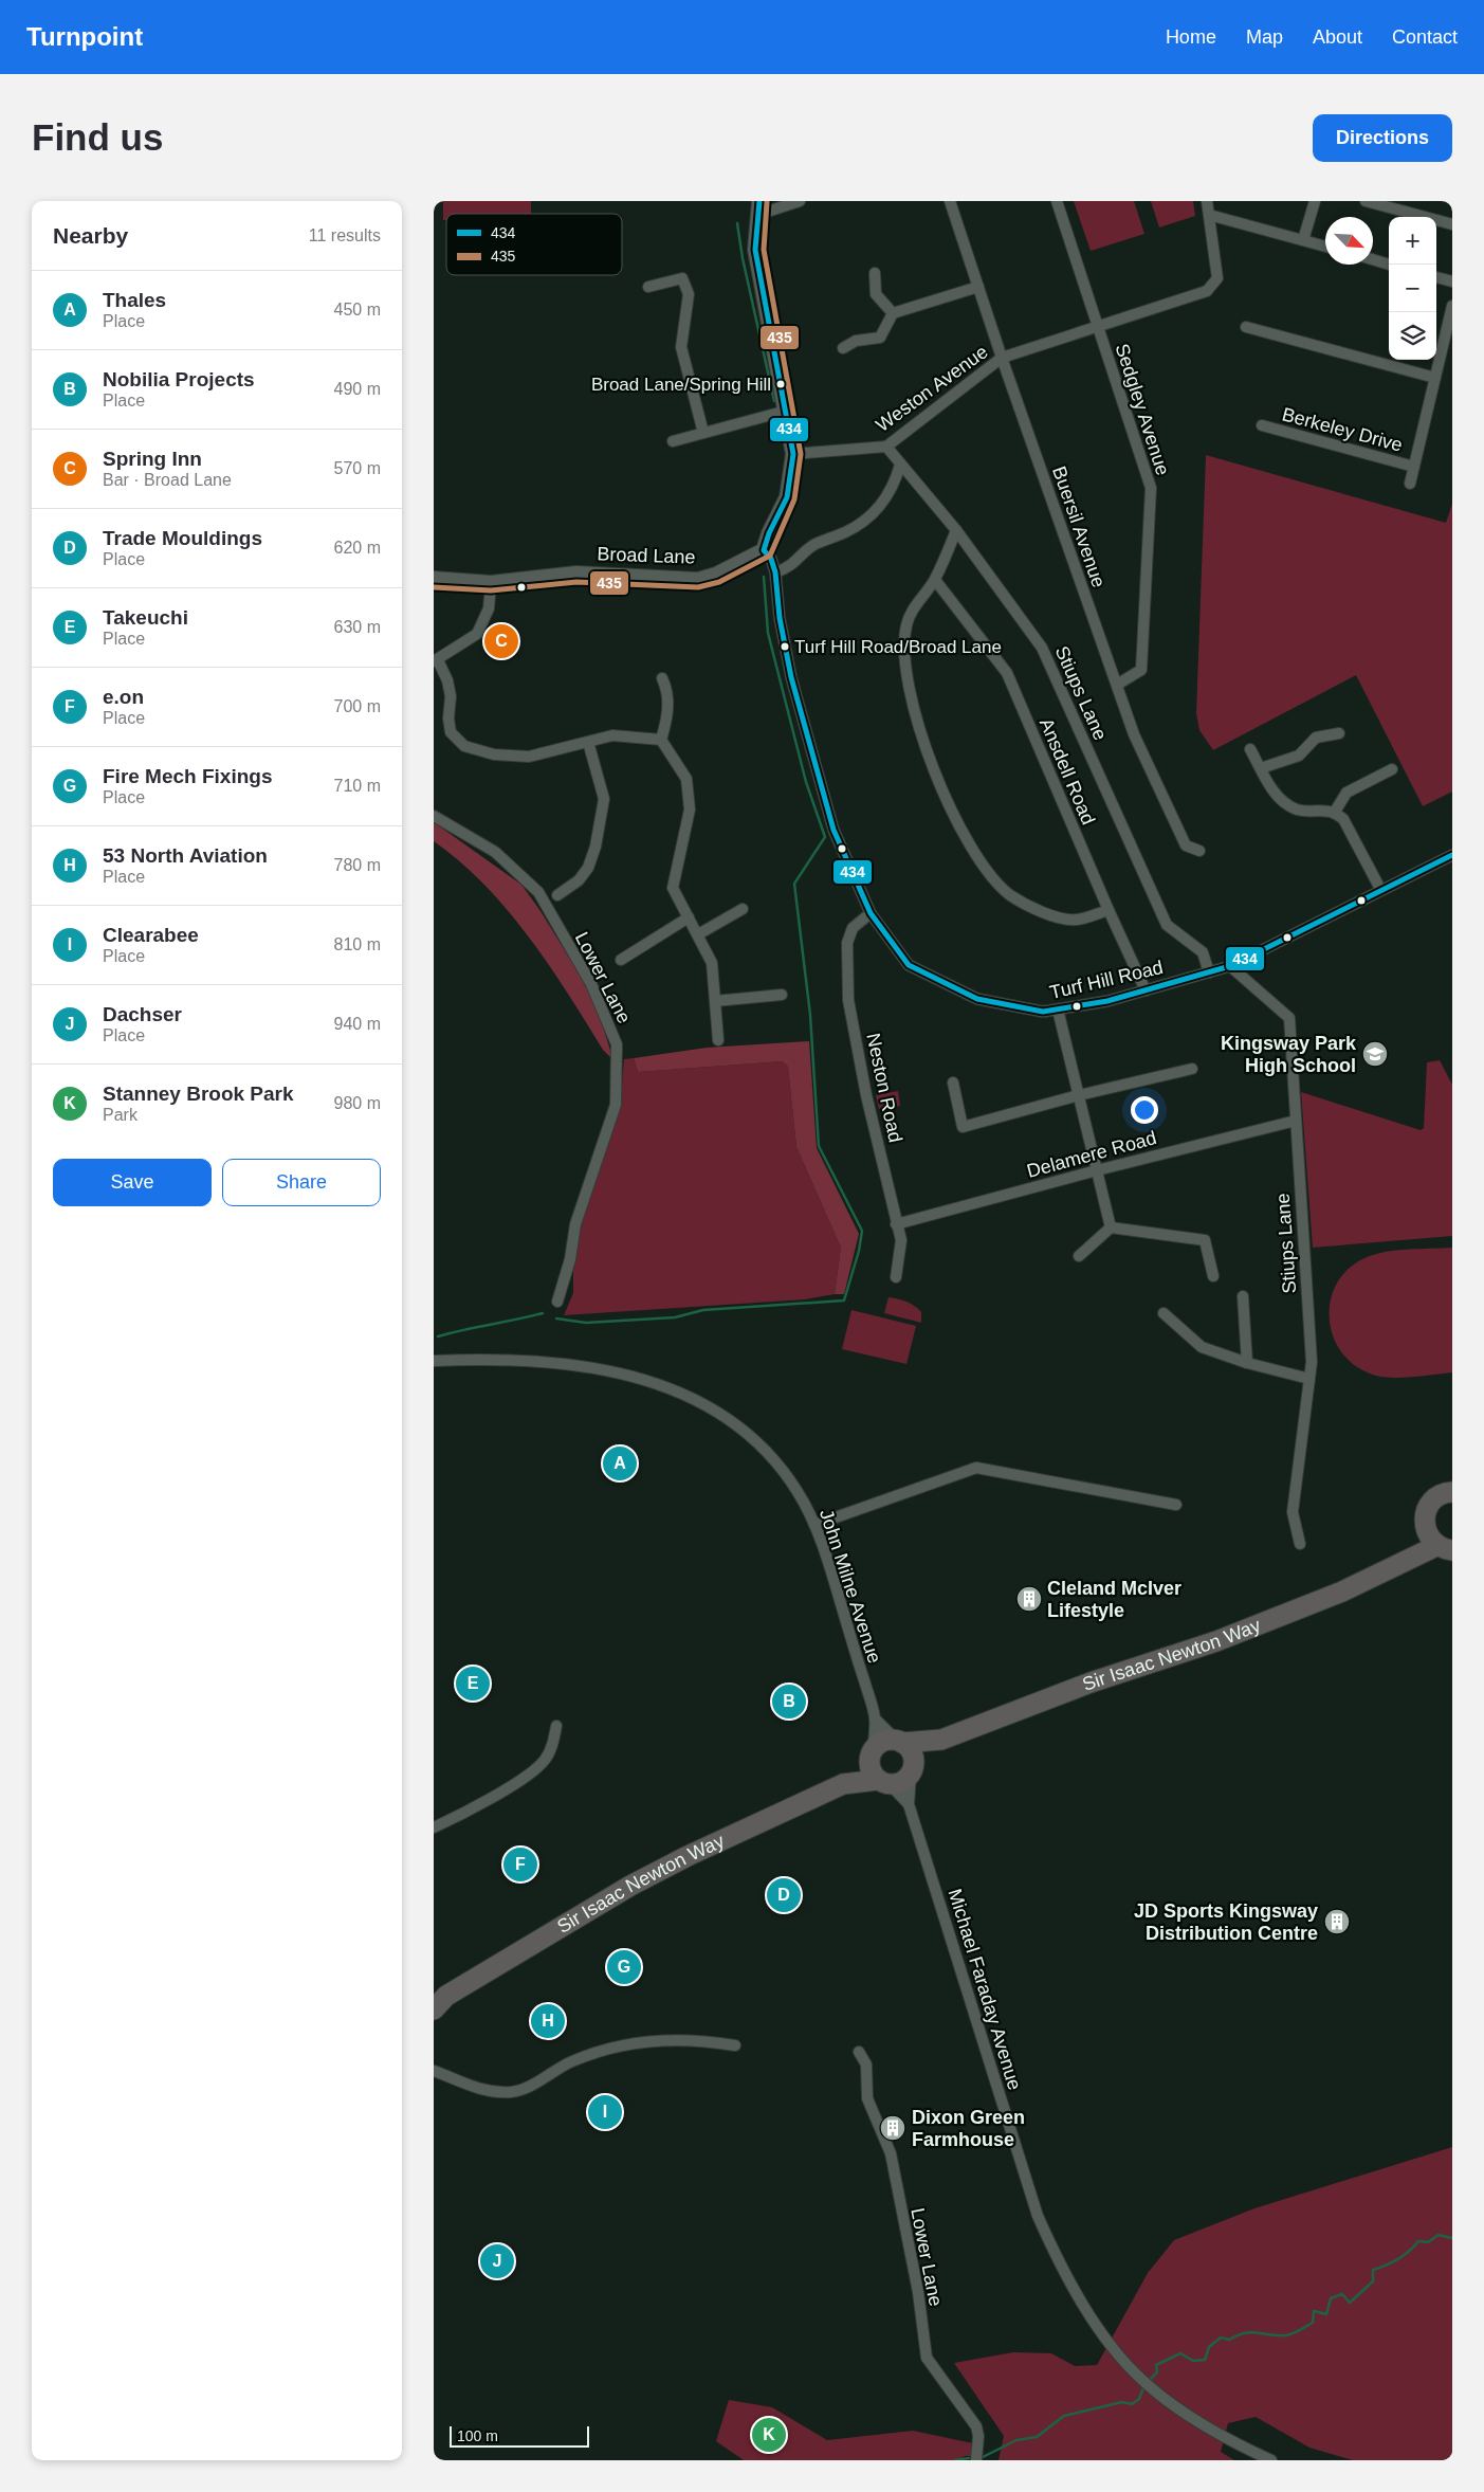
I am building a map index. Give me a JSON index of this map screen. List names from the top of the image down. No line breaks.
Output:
{"streets":{"highway":["Sir Isaac Newton Way"],"main road":["Broad Lane"],"street":["Weston Avenue","Sedgley Avenue","Berkeley Drive","Buersil Avenue","Stiups Lane","Ansdell Road","Lower Lane","Turf Hill Road","Neston Road","Delamere Road","John Milne Avenue","Michael Faraday Avenue"]},"crossings":[["Weston Avenue","Sedgley Avenue"],["Weston Avenue","Buersil Avenue"],["Weston Avenue","Stiups Lane"],["Sedgley Avenue","Buersil Avenue"],["Broad Lane","Turf Hill Road"],["Stiups Lane","Turf Hill Road"],["Stiups Lane","Delamere Road"],["Ansdell Road","Turf Hill Road"],["Turf Hill Road","Neston Road"],["Neston Road","Delamere Road"],["John Milne Avenue","Sir Isaac Newton Way"]],"places":{"other":["Broad Lane/Spring Hill","Turf Hill Road/Broad Lane"],"school or university":["Kingsway Park High School"],"building":["Cleland McIver Lifestyle","JD Sports Kingsway Distribution Centre","Dixon Green Farmhouse"]},"lines":["transit line 434","transit line 435"],"legend":["434","435"],"scale_bar":"100 m","north":"bottom right","page":{"header":"Turnpoint","nav":["Home","Map","About","Contact"],"buttons":["Directions",["Save","Share"]],"title":"Find us","heading":["Nearby","11 results"],"map_buttons":["+","−"],"list":[{"mark":"A","name":"Thales","note":"Place","value":"450 m"},{"mark":"B","name":"Nobilia Projects","note":"Place","value":"490 m"},{"mark":"C","name":"Spring Inn","note":"Bar · Broad Lane","value":"570 m"},{"mark":"D","name":"Trade Mouldings","note":"Place","value":"620 m"},{"mark":"E","name":"Takeuchi","note":"Place","value":"630 m"},{"mark":"F","name":"e.on","note":"Place","value":"700 m"},{"mark":"G","name":"Fire Mech Fixings","note":"Place","value":"710 m"},{"mark":"H","name":"53 North Aviation","note":"Place","value":"780 m"},{"mark":"I","name":"Clearabee","note":"Place","value":"810 m"},{"mark":"J","name":"Dachser","note":"Place","value":"940 m"},{"mark":"K","name":"Stanney Brook Park","note":"Park","value":"980 m"}],"pins":["C","A","E","B","F","D","G","H","I","J","K"],"scale":"100 m"}}
